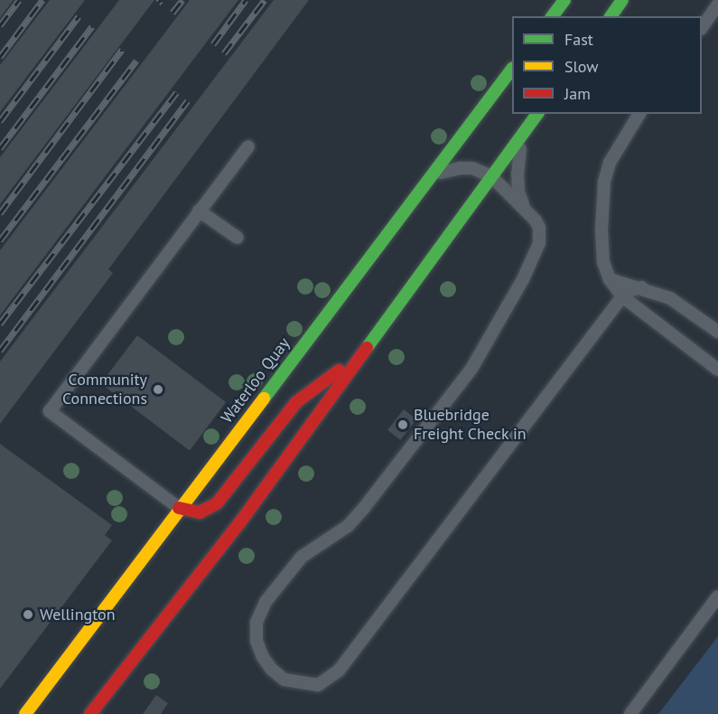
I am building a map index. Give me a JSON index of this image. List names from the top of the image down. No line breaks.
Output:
{"streets":{"main road":["Waterloo Quay"]},"places":["Community Connections","Bluebridge Freight Check in","Wellington"],"legend":["Fast","Slow","Jam"]}
